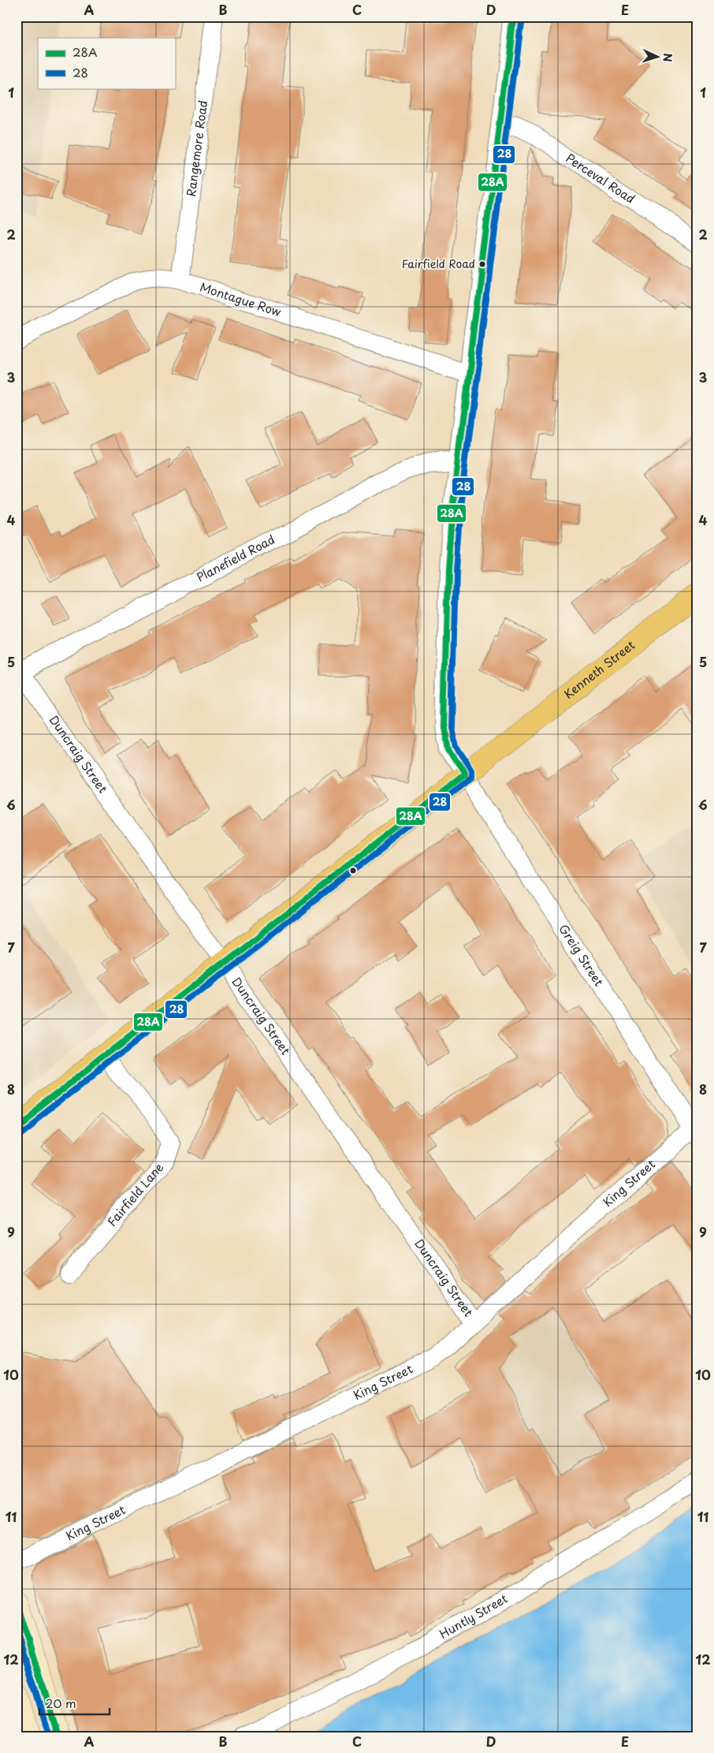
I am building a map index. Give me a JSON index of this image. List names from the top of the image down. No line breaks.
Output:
{"streets":{"highway":["Kenneth Street"],"street":["Rangemore Road","Perceval Road","Montague Row","Planefield Road","Duncraig Street","Greig Street","King Street","Fairfield Lane","Huntly Street"]},"crossings":[["Rangemore Road","Montague Row"],["Planefield Road","Duncraig Street"],["Kenneth Street","Duncraig Street"],["Kenneth Street","Greig Street"],["Kenneth Street","Fairfield Lane"],["Duncraig Street","King Street"],["Greig Street","King Street"]],"places":["Fairfield Road"],"lines":["transit line 28A","transit line 28"],"legend":["28A","28"],"scale_bar":"20 m","north":"right","grid":{"columns":["A","B","C","D","E"],"rows":["1","2","3","4","5","6","7","8","9","10","11","12"]}}
